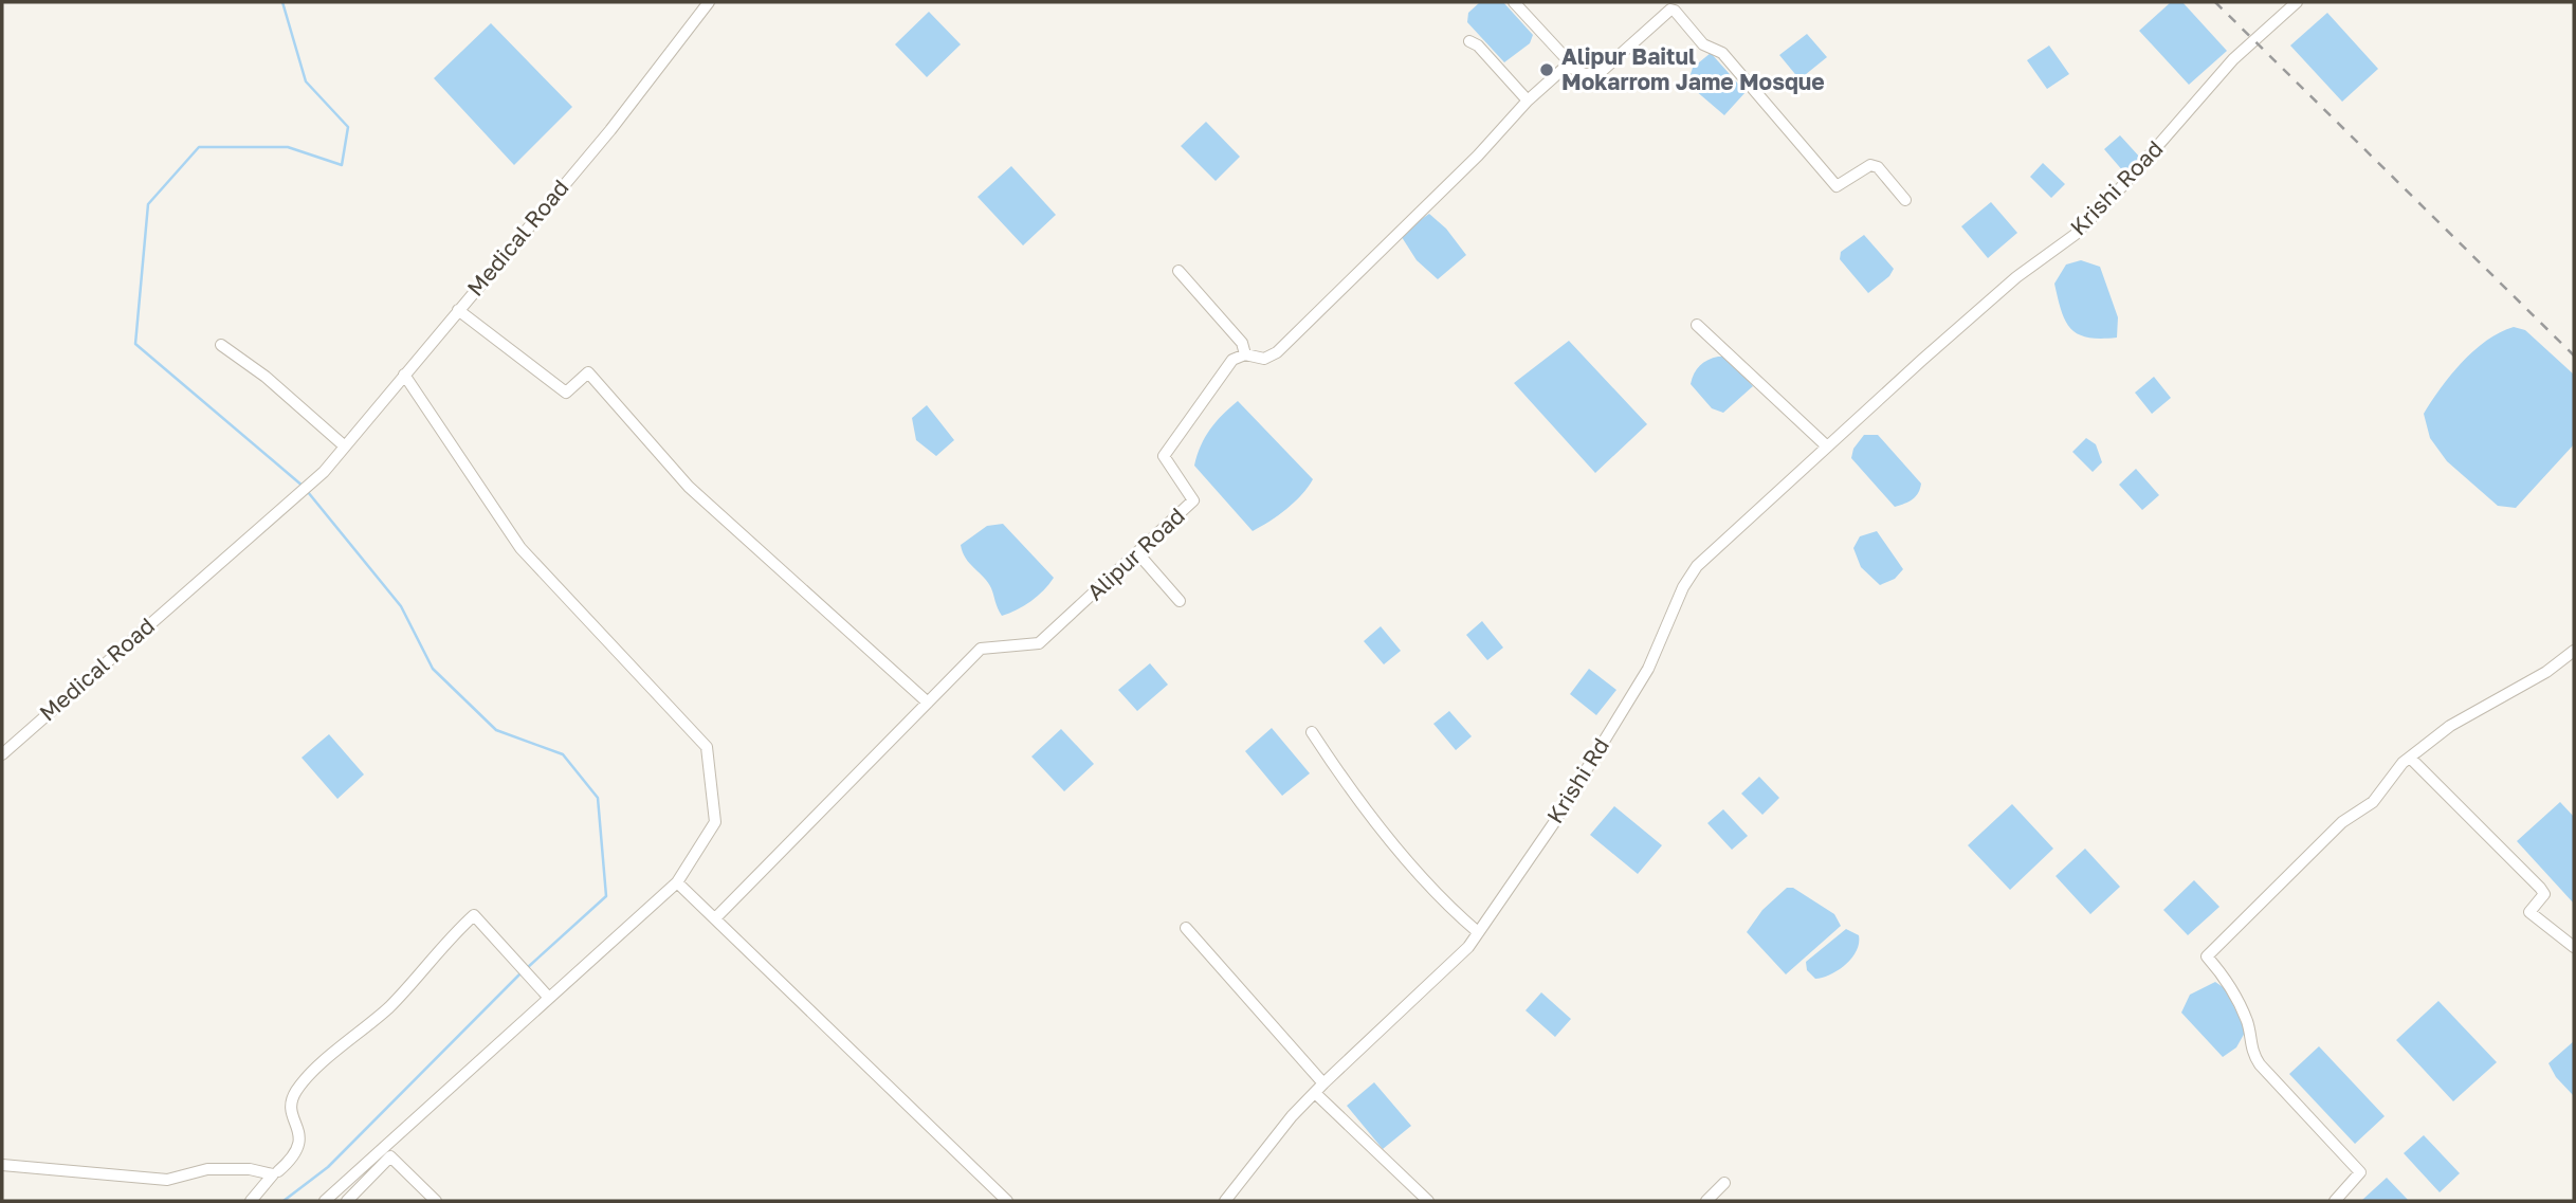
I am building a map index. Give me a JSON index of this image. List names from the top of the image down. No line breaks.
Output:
{"streets":{"street":["Krishi Road","Medical Road","Alipur Road","Krishi Rd"]},"crossings":[["Krishi Road","Krishi Rd"]],"places":["Alipur Baitul Mokarrom Jame Mosque"]}
